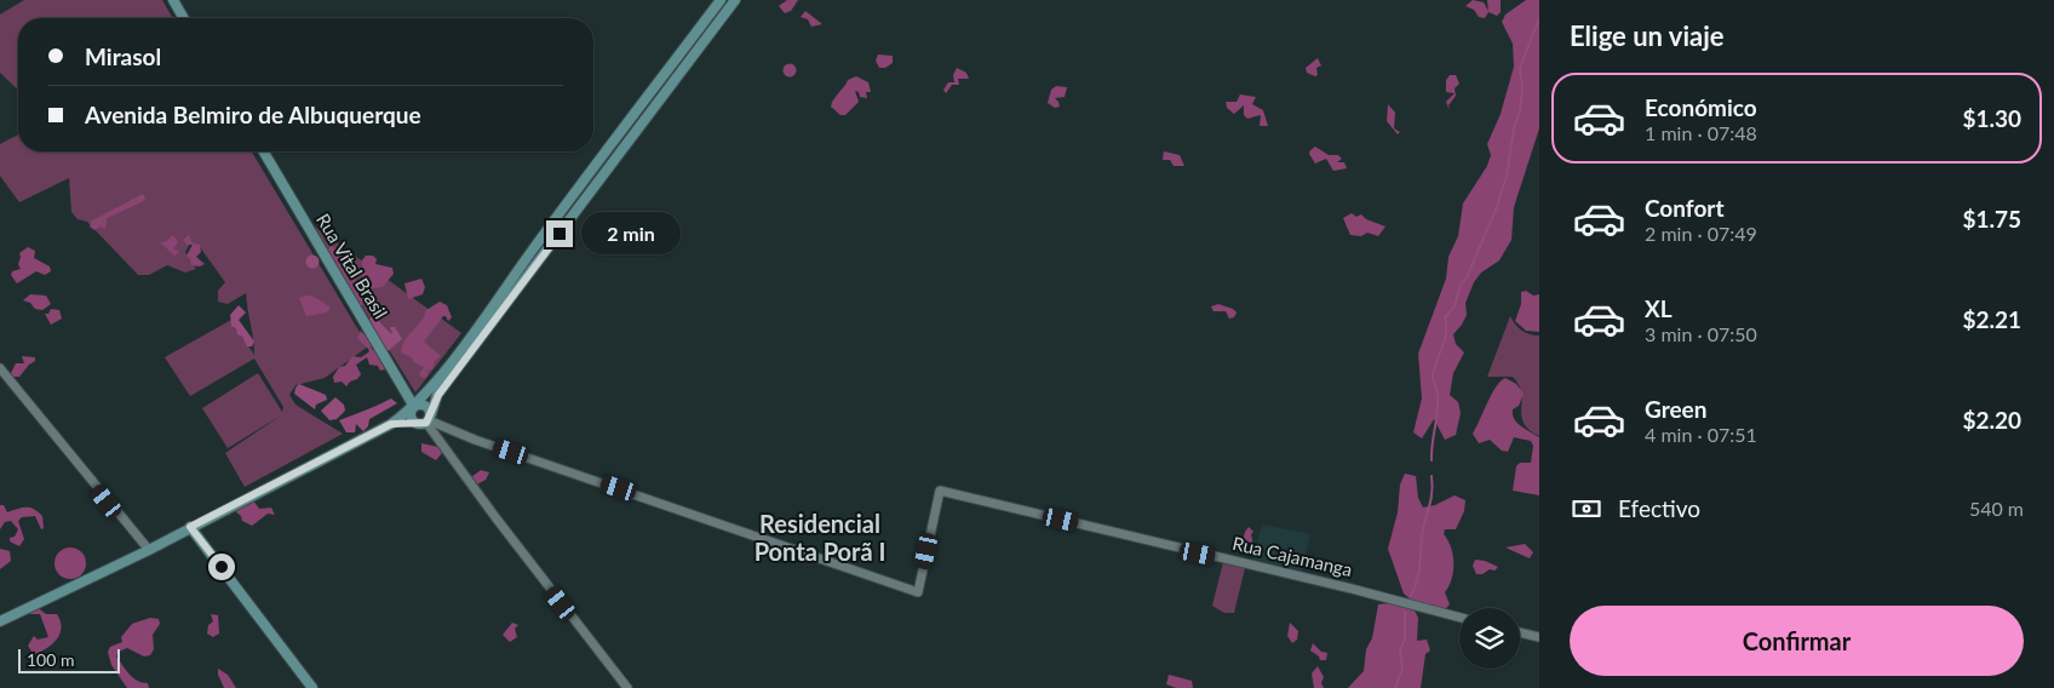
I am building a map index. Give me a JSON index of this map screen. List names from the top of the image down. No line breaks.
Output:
{"streets":{"main road":["Rua Vital Brasil"],"street":["Rua Cajamanga"]},"districts":["Residencial Ponta Porã I"],"scale_bar":"100 m","page":{"heading":"Elige un viaje","banner":["Mirasol","Avenida Belmiro de Albuquerque"],"list":[{"name":"Económico","note":"1 min · 07:48","value":"$1.30"},{"name":"Confort","note":"2 min · 07:49","value":"$1.75"},{"name":"XL","note":"3 min · 07:50","value":"$2.21"},{"name":"Green","note":"4 min · 07:51","value":"$2.20"}],"bubble":"2 min","pay":["Efectivo","540 m"],"buttons":"Confirmar","scale":"100 m"}}
